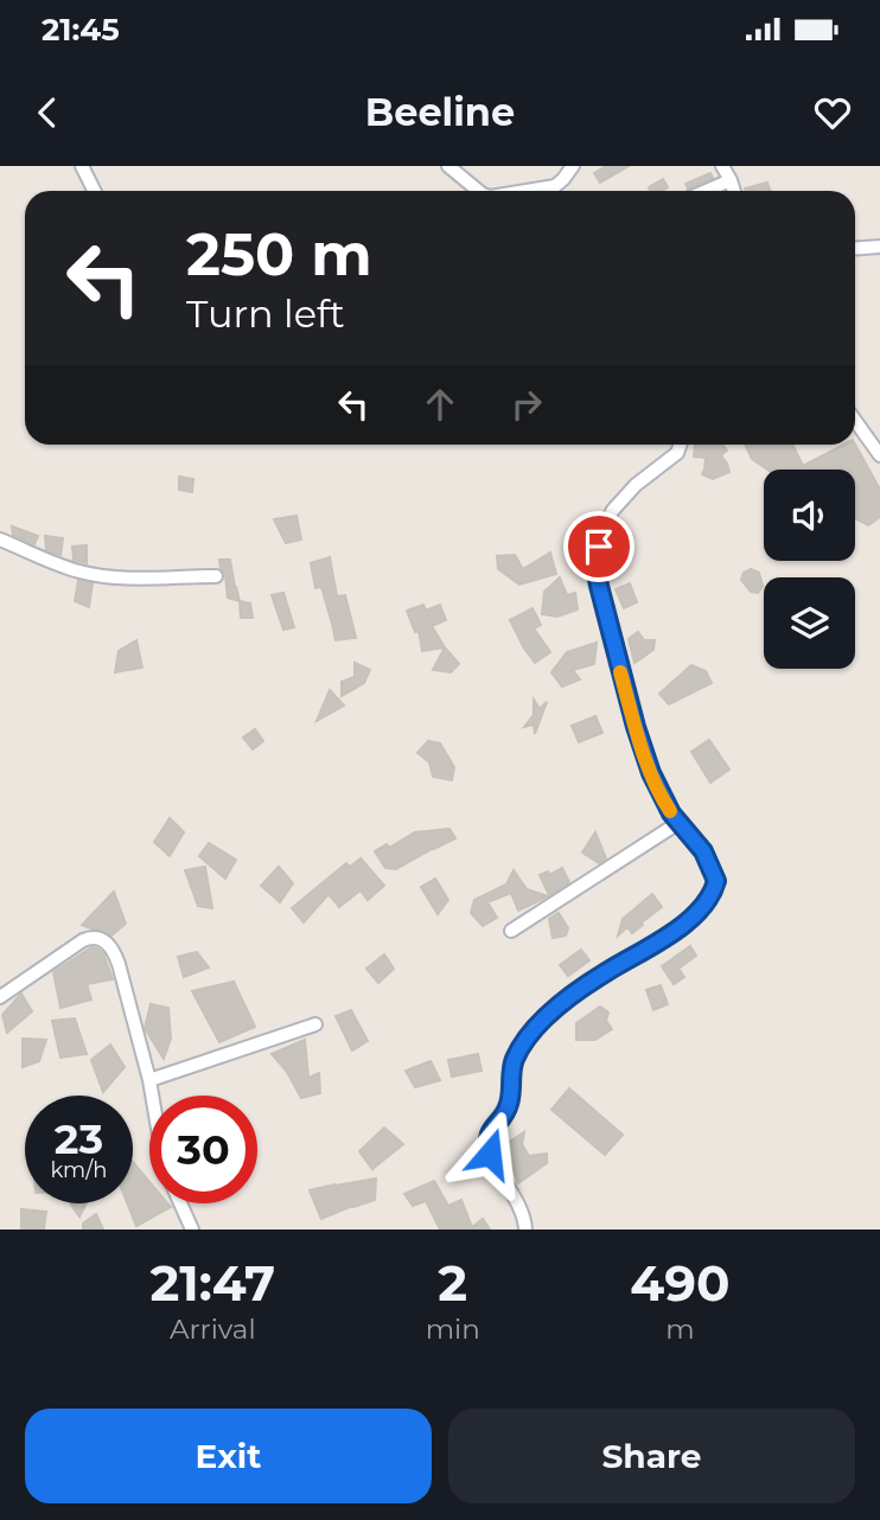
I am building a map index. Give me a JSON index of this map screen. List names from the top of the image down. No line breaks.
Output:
{"page":{"status":"21:45","header":"Beeline","turn":["250 m","Turn left"],"speed":"23 km/h","limit":"30","eta":["21:47","Arrival","2","min","490","m"],"buttons":["Exit","Share"]}}
